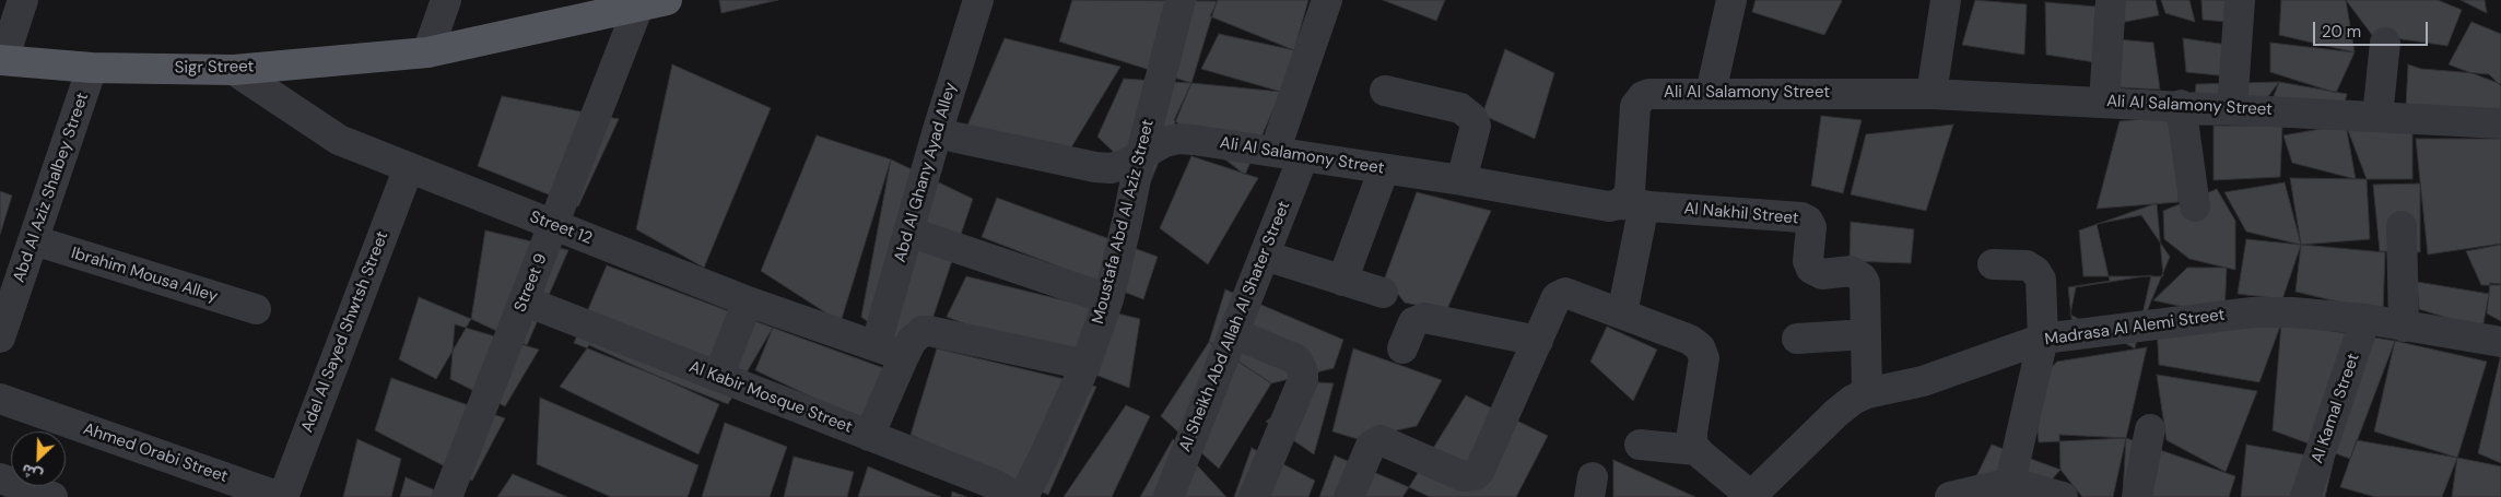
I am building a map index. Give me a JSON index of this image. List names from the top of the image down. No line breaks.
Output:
{"streets":{"main road":["Sigr Street"],"street":["Ali Al Salamony Street","Abd Al Ghany Ayad Alley","Abd Al Aziz Shalbey Street","Al Nakhil Street","Moustafa Abd Al Aziz Street","Street 12","Ibrahim Mousa Alley","Street 9","Al Sheikh Abd Allah Al Shater Street","Madrasa Al Alemi Street","Adel Al Sayed Shwtsh Street","Al Kabir Mosque Street","Al Kamal Street","Ahmed Orabi Street"]},"crossings":[["Sigr Street","Abd Al Aziz Shalbey Street"],["Sigr Street","Street 12"],["Sigr Street","Street 9"],["Ali Al Salamony Street","Abd Al Ghany Ayad Alley"],["Ali Al Salamony Street","Al Nakhil Street"],["Ali Al Salamony Street","Moustafa Abd Al Aziz Street"],["Ali Al Salamony Street","Al Sheikh Abd Allah Al Shater Street"],["Abd Al Ghany Ayad Alley","Street 12"],["Abd Al Aziz Shalbey Street","Ibrahim Mousa Alley"],["Al Nakhil Street","Madrasa Al Alemi Street"],["Street 12","Street 9"],["Street 12","Adel Al Sayed Shwtsh Street"],["Street 9","Al Kabir Mosque Street"],["Madrasa Al Alemi Street","Al Kamal Street"],["Adel Al Sayed Shwtsh Street","Ahmed Orabi Street"]],"scale_bar":"20 m","north":"bottom left"}
